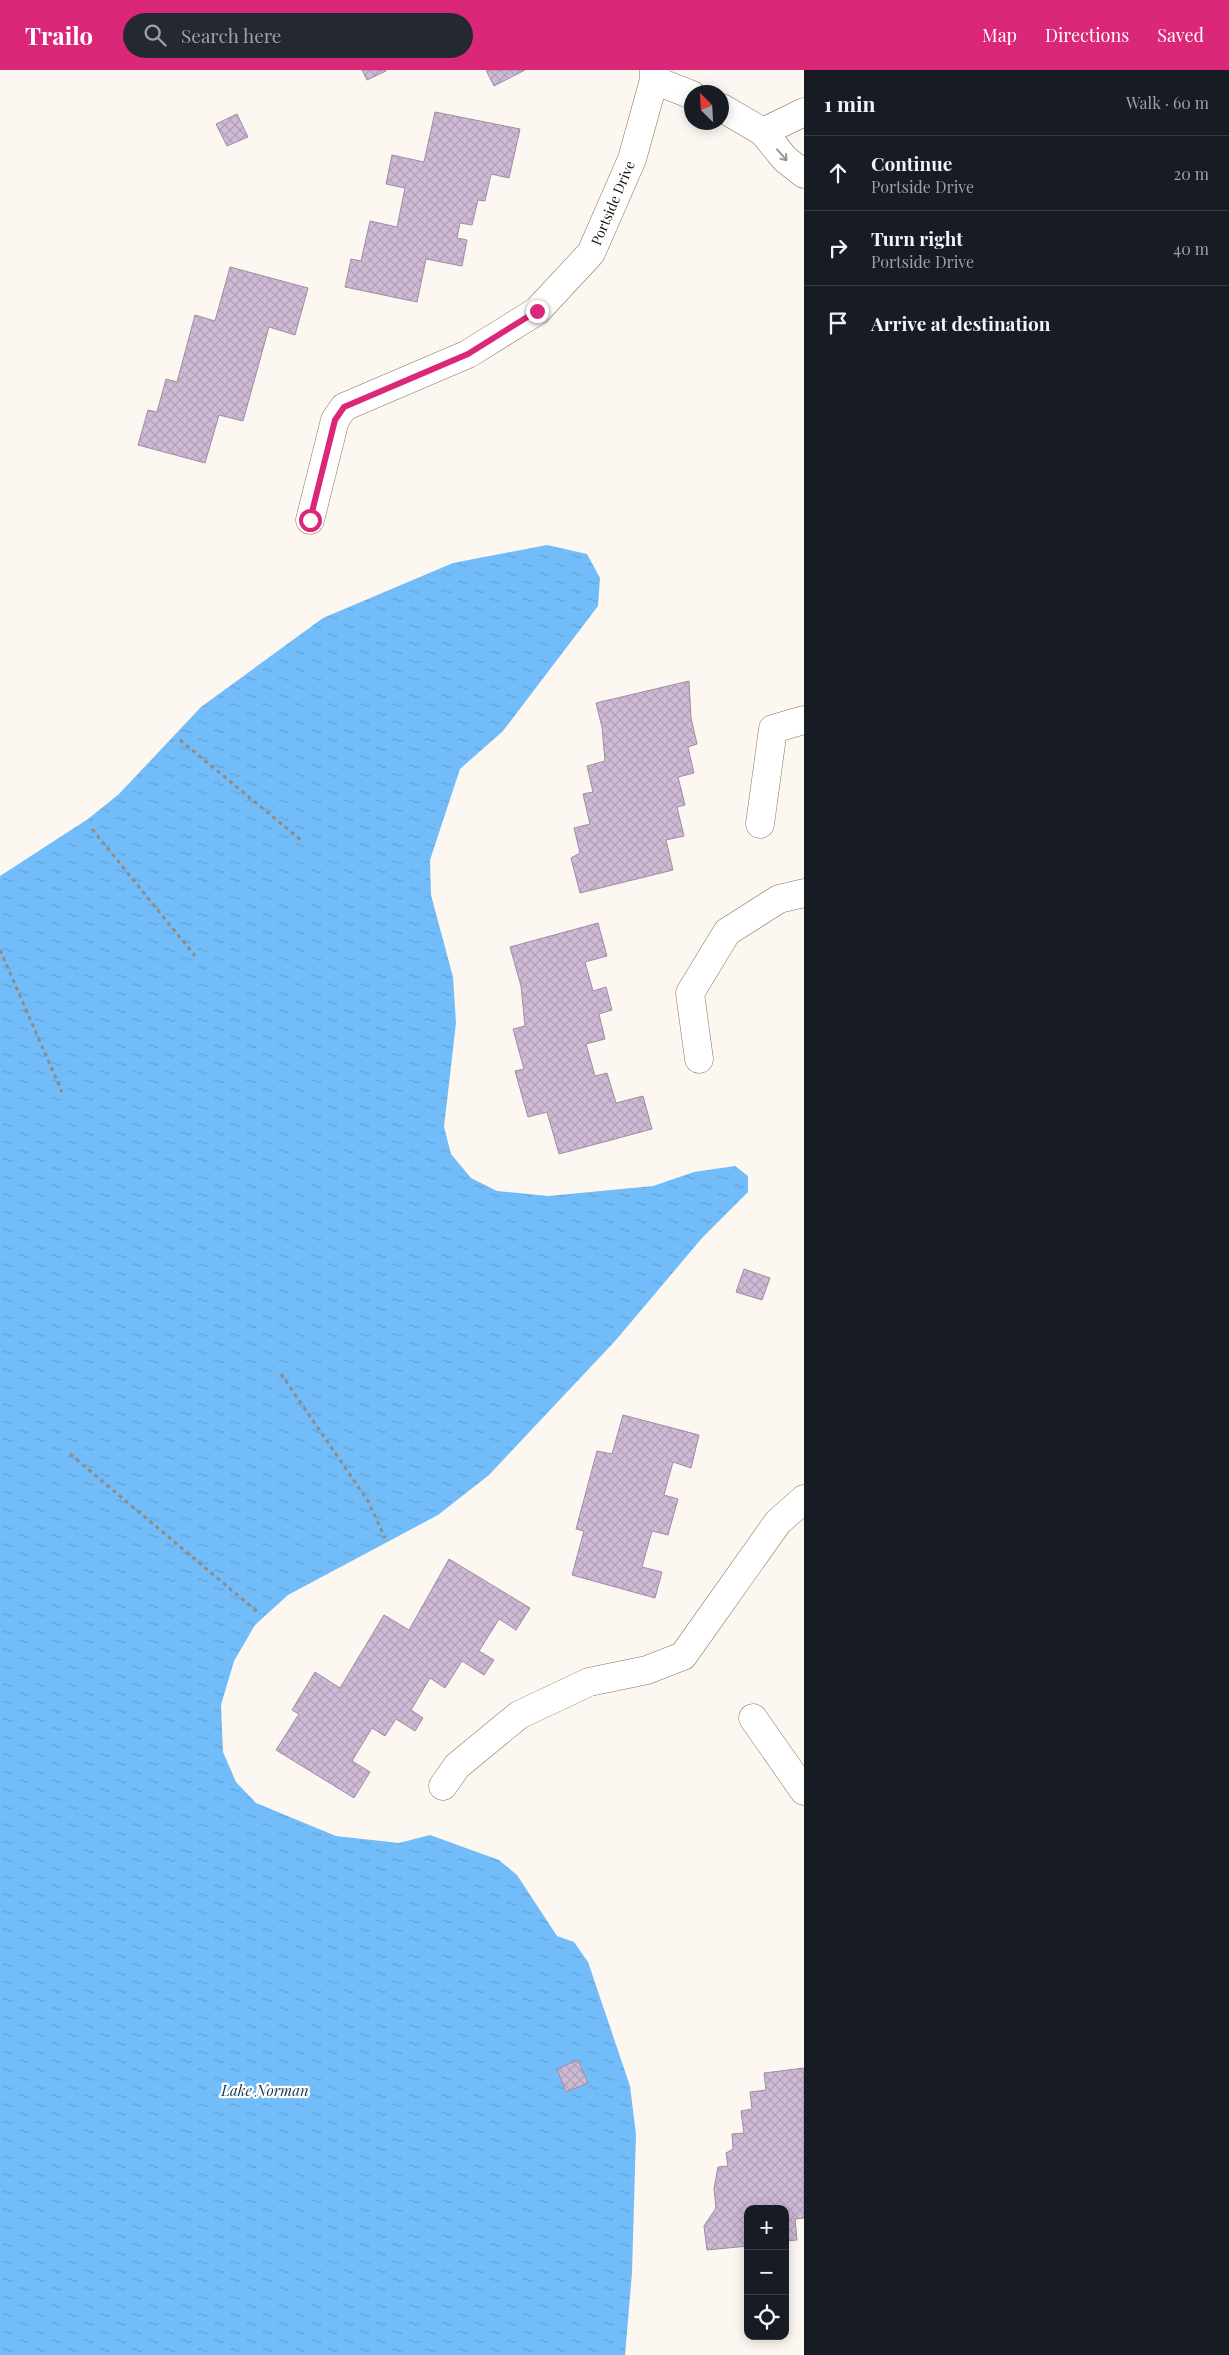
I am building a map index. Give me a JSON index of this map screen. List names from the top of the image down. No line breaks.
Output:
{"streets":{"street":["Portside Drive"]},"water":["Lake Norman"],"north":"top left","page":{"header":"Trailo","search":"Search here","nav":["Map","Directions","Saved"],"heading":["1 min","Walk · 60 m"],"list":[["Continue","Portside Drive","20 m"],["Turn right","Portside Drive","40 m"],"Arrive at destination"],"map_buttons":["+","−"]}}
